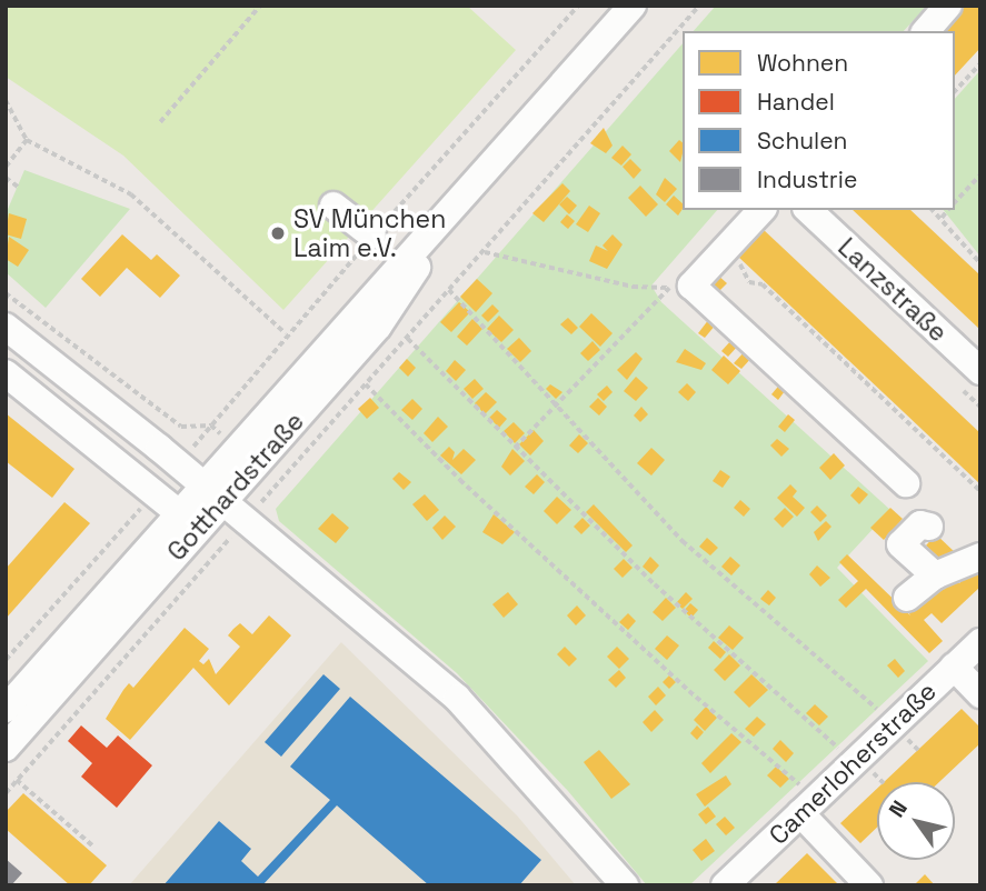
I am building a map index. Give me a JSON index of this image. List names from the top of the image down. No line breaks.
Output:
{"streets":{"street":["Lanzstraße","Gotthardstraße","Camerloherstraße"]},"places":["SV München Laim e.V."],"legend":["Wohnen","Handel","Schulen","Industrie"],"north":"top left"}
